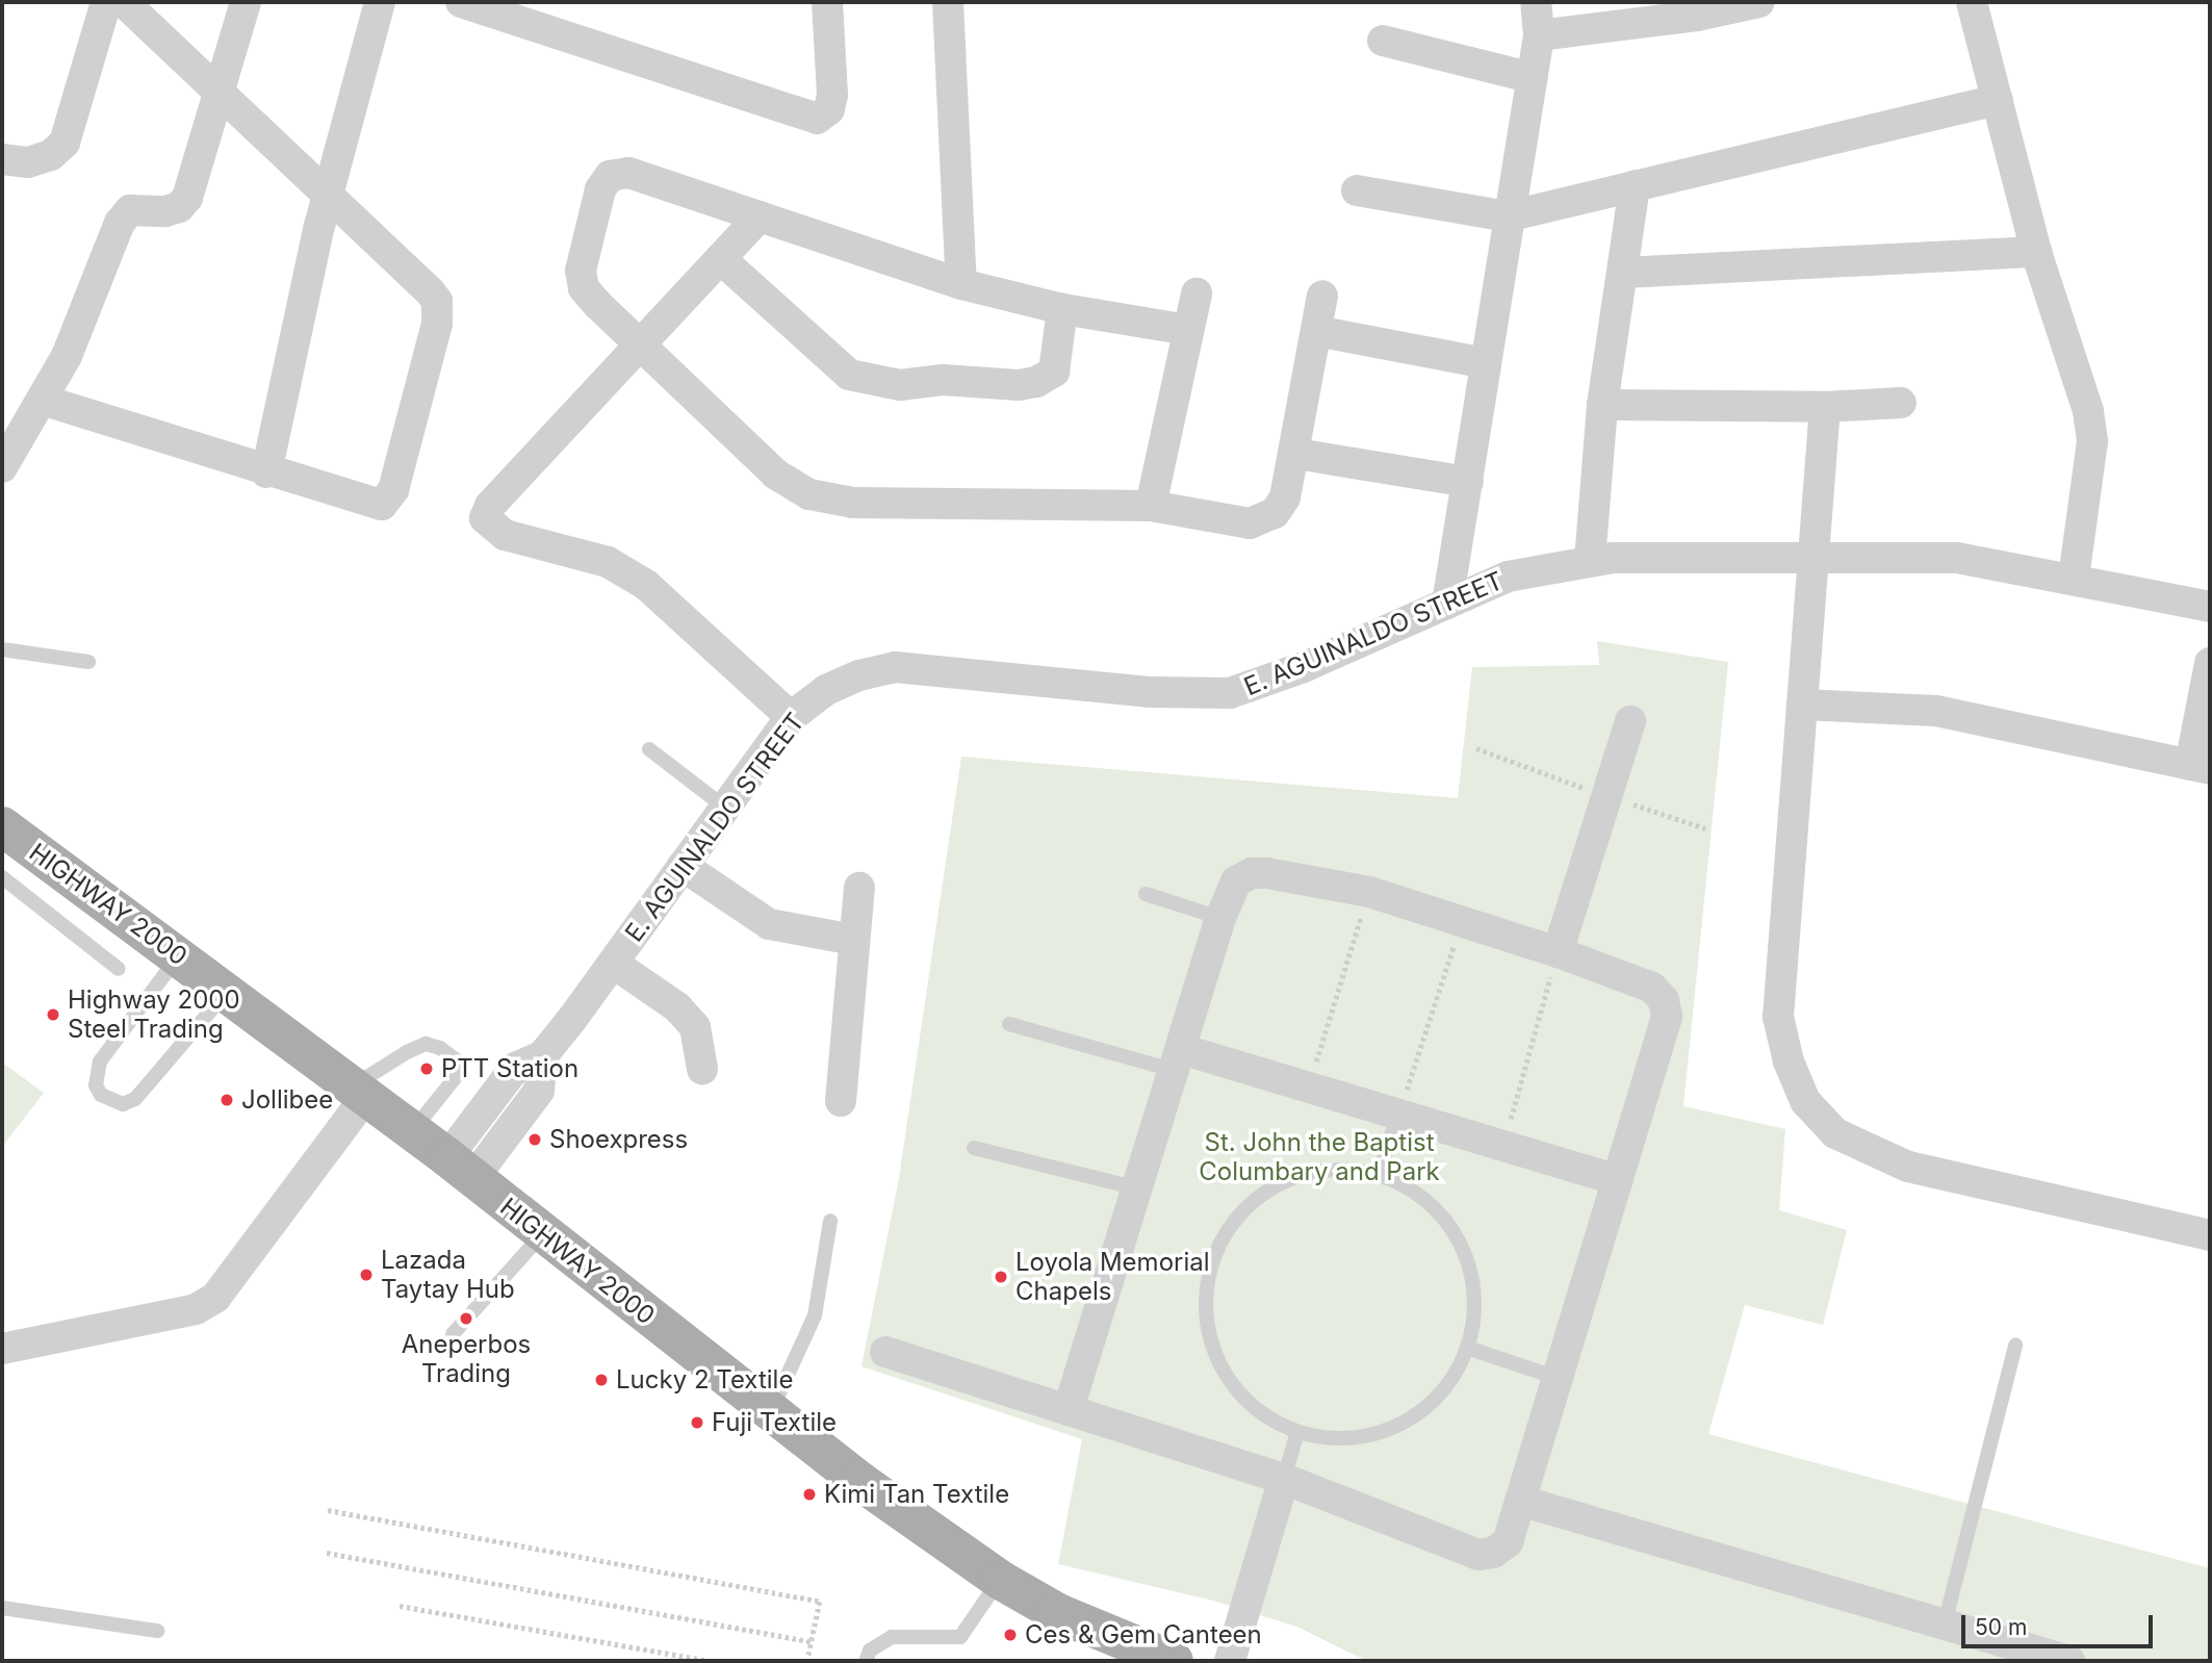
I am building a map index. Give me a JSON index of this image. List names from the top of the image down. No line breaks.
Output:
{"streets":{"main road":["HIGHWAY 2000"],"street":["E. AGUINALDO STREET"]},"crossings":[["E. AGUINALDO STREET","HIGHWAY 2000"]],"parks":["St. John the Baptist Columbary and Park"],"places":["Highway 2000 Steel Trading","PTT Station","Jollibee","Shoexpress","Lazada Taytay Hub","Loyola Memorial Chapels","Aneperbos Trading","Lucky 2 Textile","Fuji Textile","Kimi Tan Textile","Ces & Gem Canteen"],"scale_bar":"50 m"}
